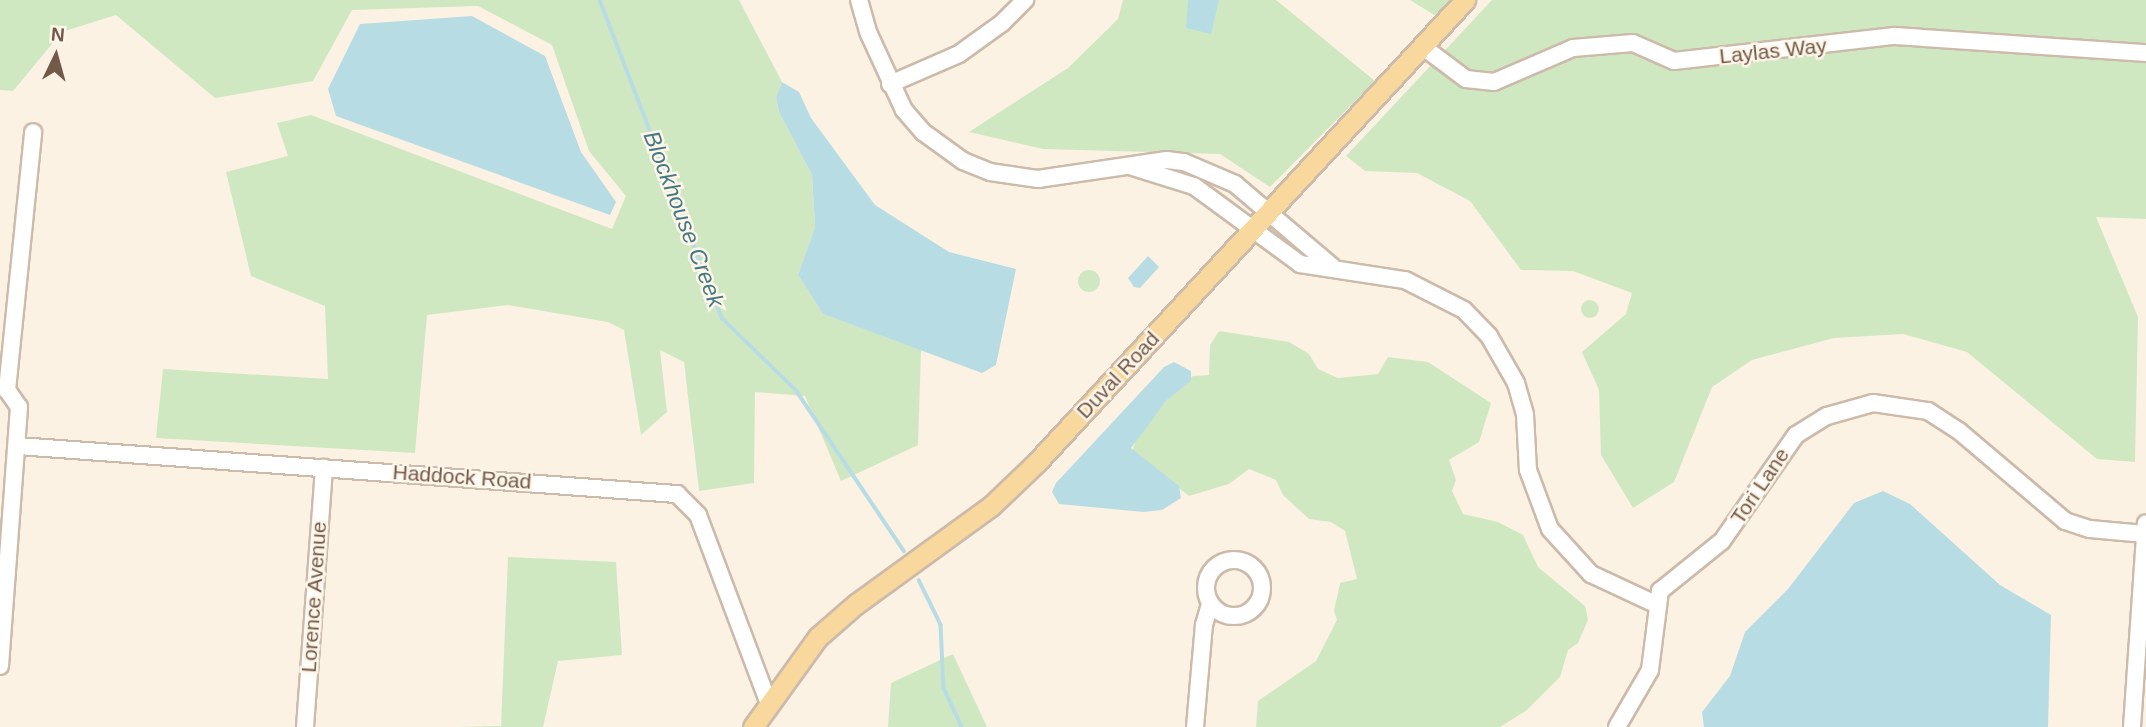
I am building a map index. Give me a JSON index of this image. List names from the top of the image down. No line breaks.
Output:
{"streets":{"main road":["Duval Road"],"street":["Laylas Way","Haddock Road","Tori Lane","Lorence Avenue"]},"crossings":[["Laylas Way","Duval Road"],["Duval Road","Haddock Road"],["Haddock Road","Lorence Avenue"]],"water":["Blockhouse Creek"],"north":"top"}
